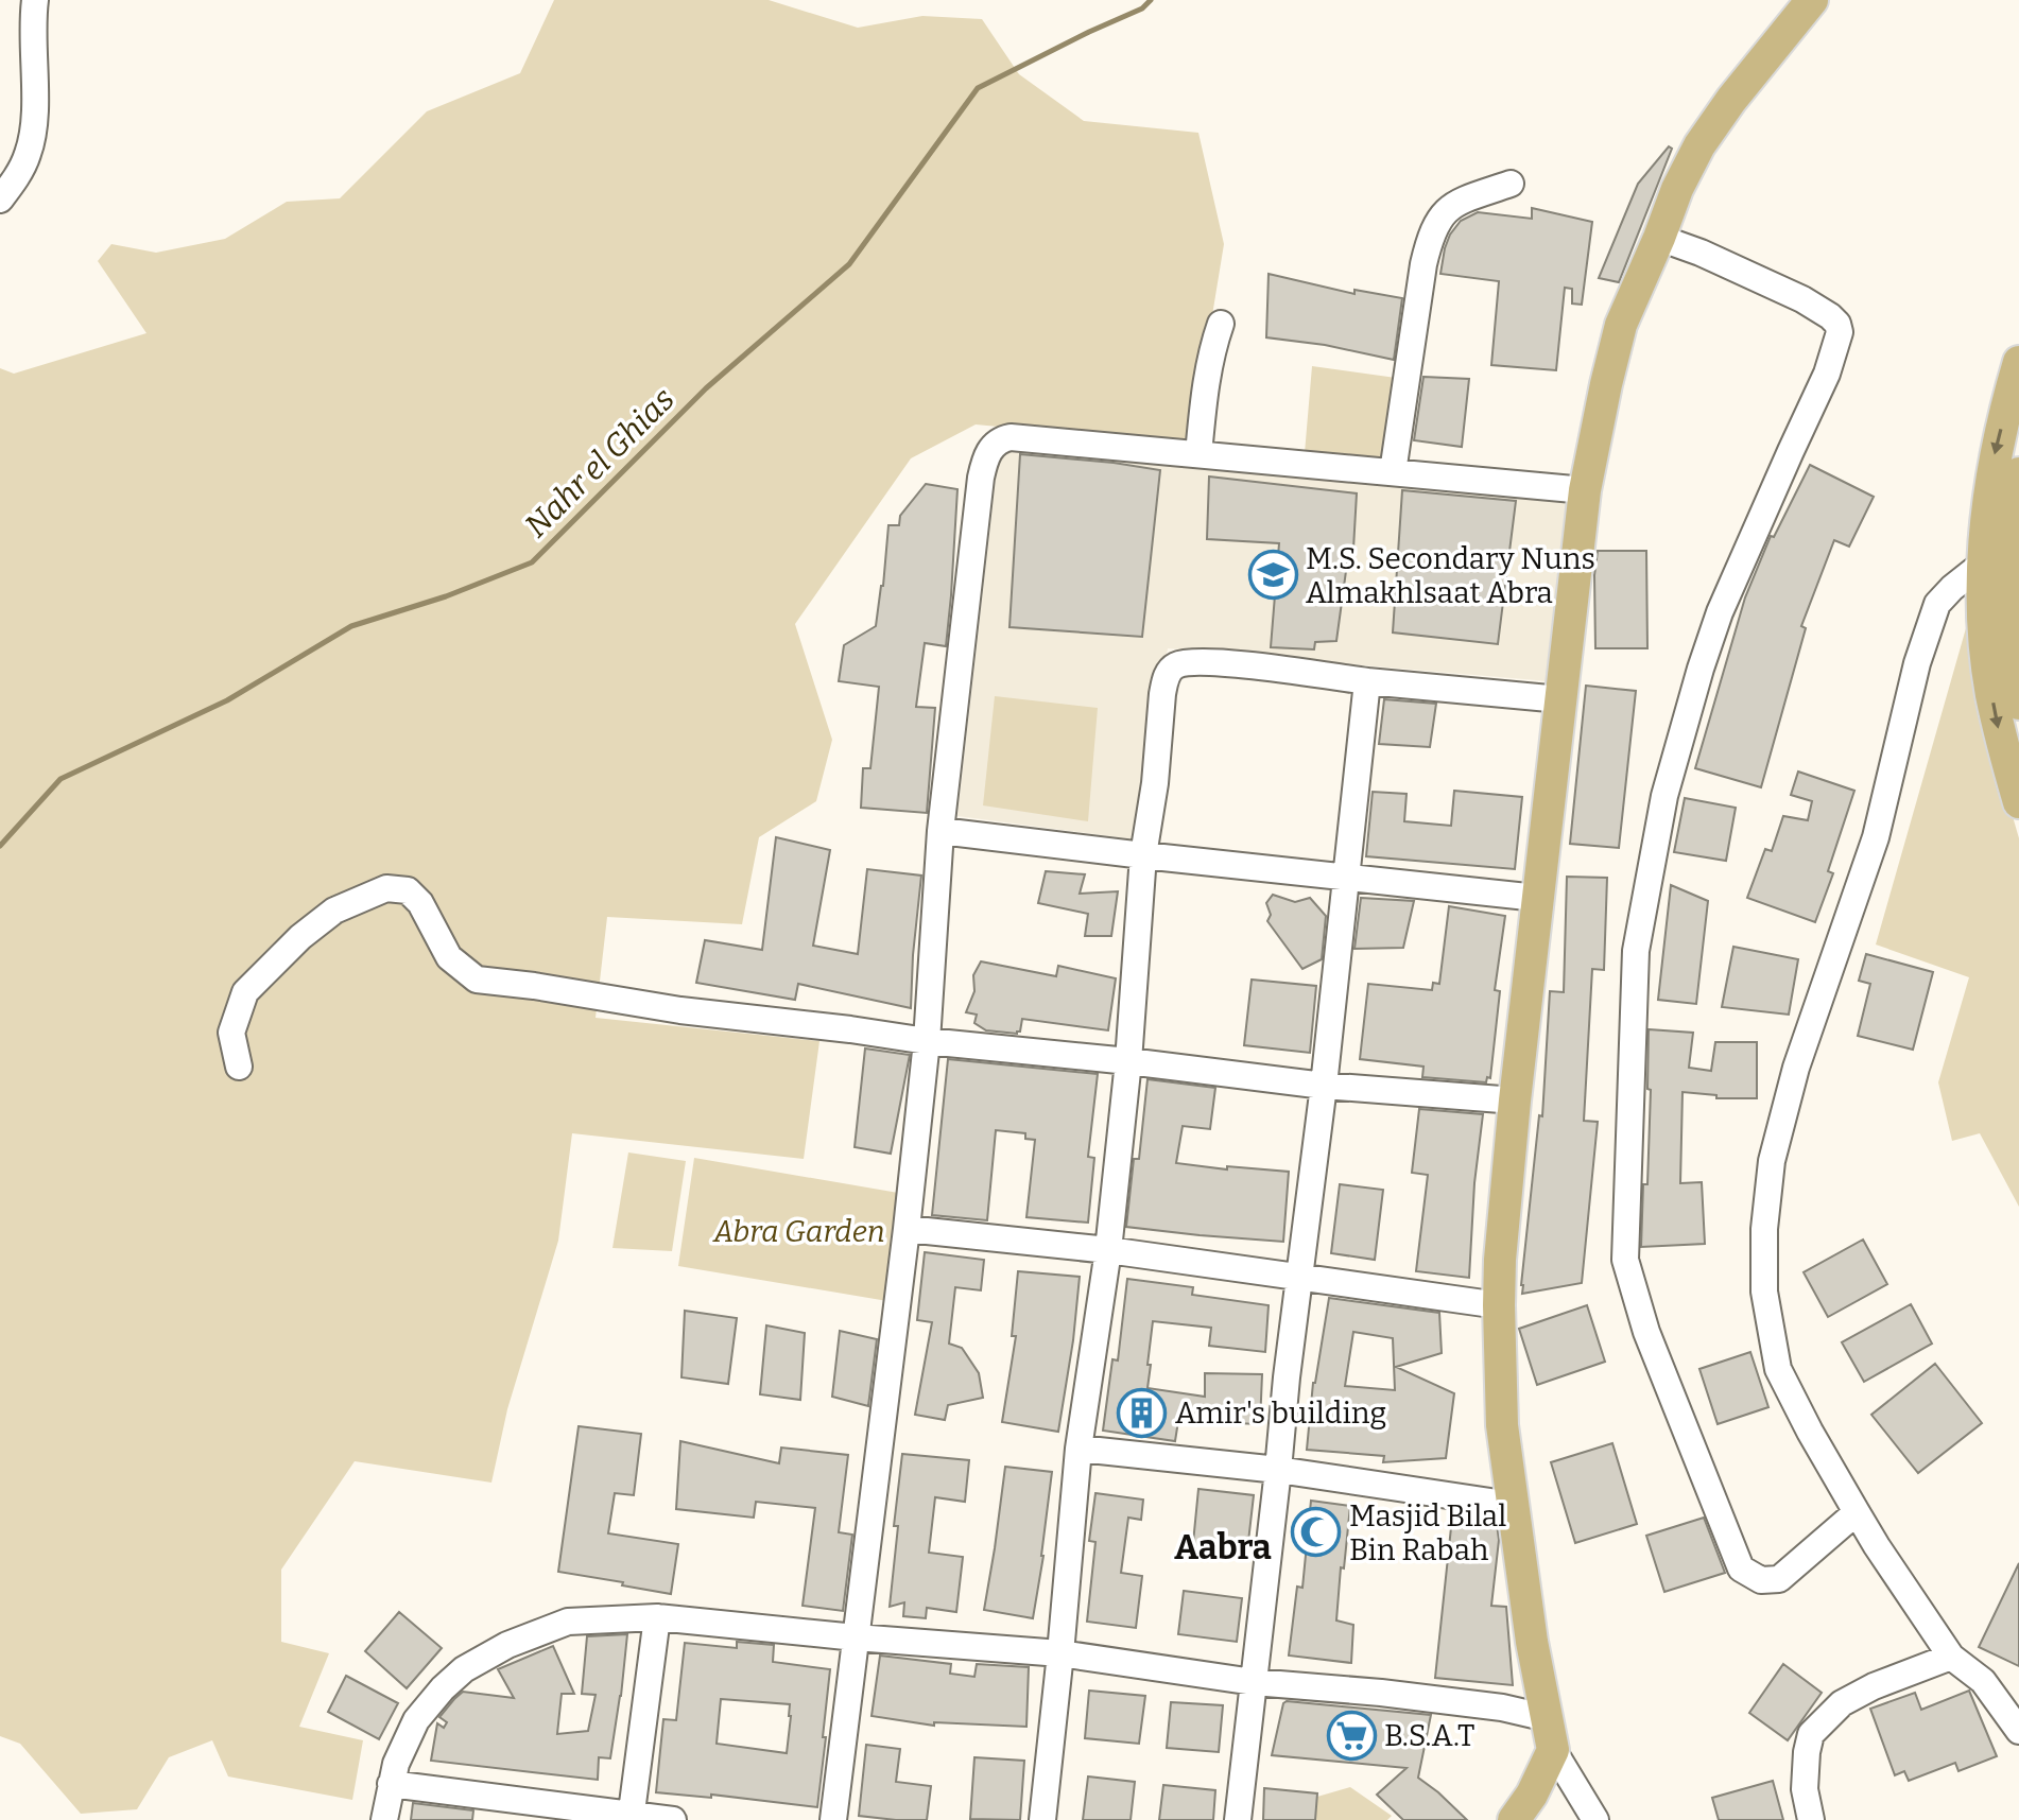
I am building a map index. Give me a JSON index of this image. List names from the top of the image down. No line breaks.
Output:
{"districts":["Aabra"],"water":["Nahr el Ghias"],"parks":["Abra Garden"],"places":{"school or university":["M.S. Secondary Nuns Almakhlsaat Abra"],"building":["Amir's building"],"mosque":["Masjid Bilal Bin Rabah"],"supermarket":["B.S.A.T"]}}
